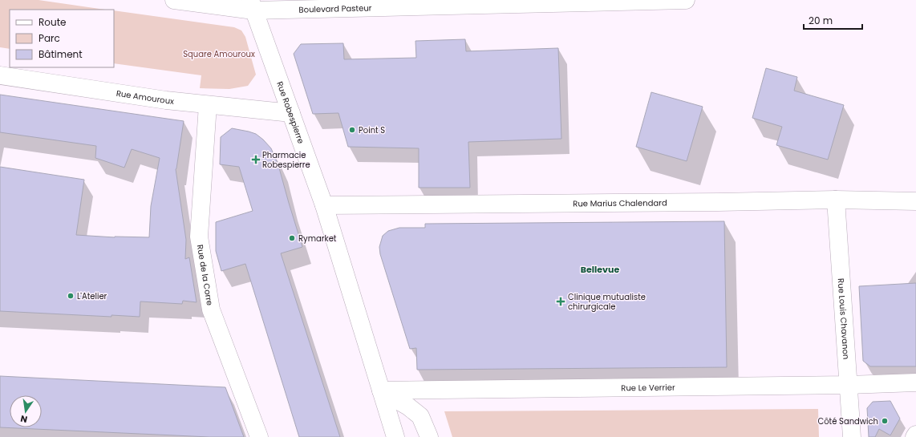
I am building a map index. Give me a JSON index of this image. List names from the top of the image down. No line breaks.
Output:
{"streets":{"street":["Boulevard Pasteur","Rue Amouroux","Rue Robespierre","Rue Marius Chalendard","Rue de la Corre","Rue Louis Chavanon","Rue Le Verrier"]},"crossings":[["Boulevard Pasteur","Rue Robespierre"],["Rue Amouroux","Rue Robespierre"],["Rue Amouroux","Rue de la Corre"],["Rue Robespierre","Rue Marius Chalendard"],["Rue Robespierre","Rue Le Verrier"],["Rue Marius Chalendard","Rue Louis Chavanon"],["Rue Louis Chavanon","Rue Le Verrier"]],"districts":["Bellevue"],"parks":["Square Amouroux"],"places":{"other":["Point S","Rymarket","L'Atelier","Côté Sandwich"],"health":["Pharmacie Robespierre","Clinique mutualiste chirurgicale"]},"legend":["Route","Parc","Bâtiment"],"scale_bar":"20 m","north":"bottom"}
